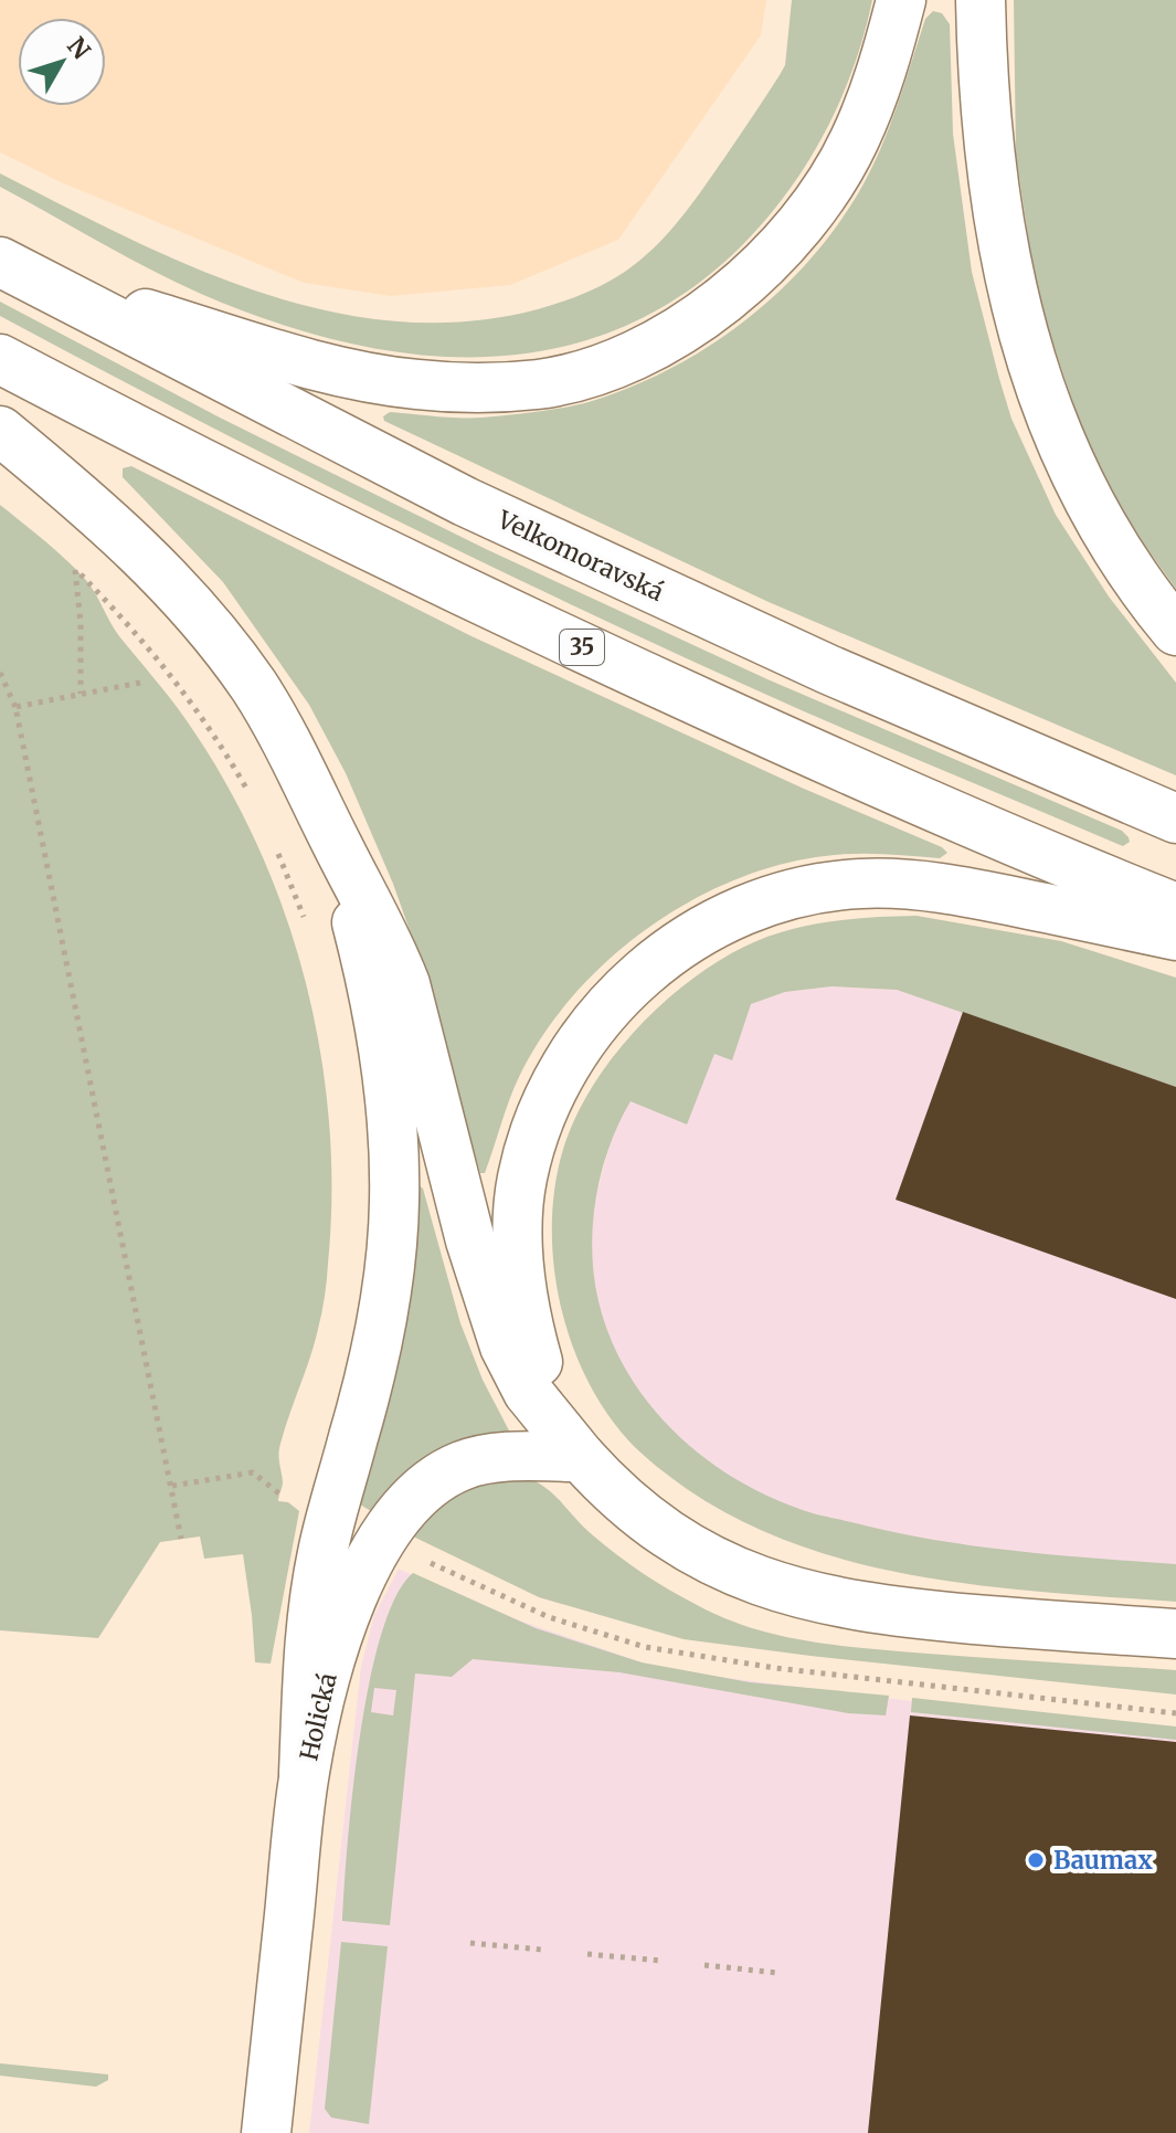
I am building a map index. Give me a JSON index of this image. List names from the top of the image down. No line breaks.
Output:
{"streets":{"main road":["Velkomoravská","35","Holická"]},"places":["Baumax"],"north":"top right"}
